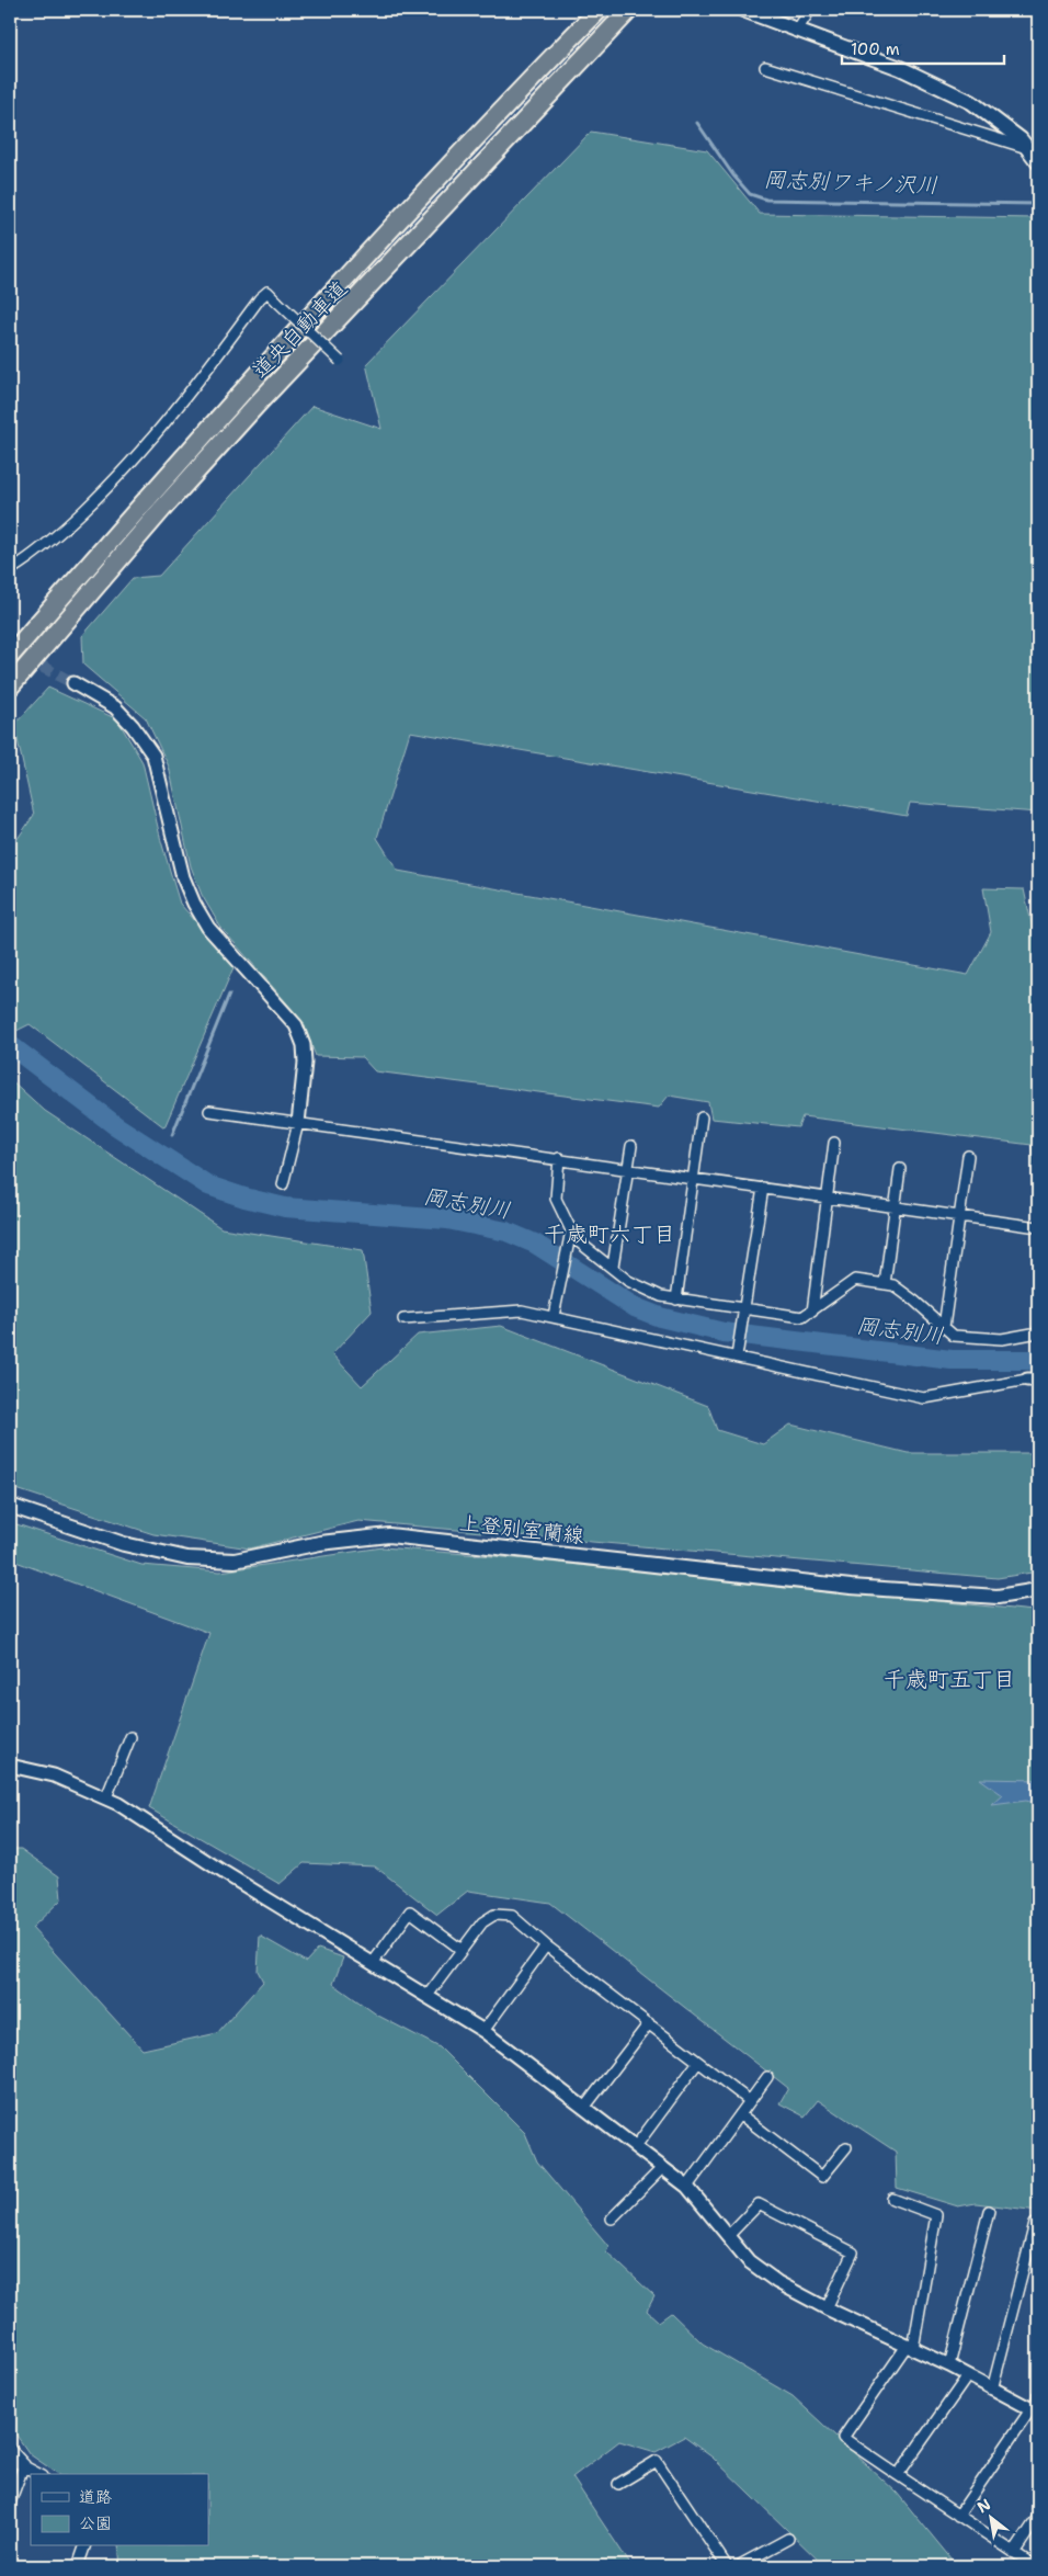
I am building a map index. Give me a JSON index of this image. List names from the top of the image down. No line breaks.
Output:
{"streets":{"highway":["道央自動車道"],"main road":["上登別室蘭線"]},"districts":["千歳町六丁目","千歳町五丁目"],"water":["岡志別ワキノ沢川","岡志別川"],"legend":["道路","公園"],"scale_bar":"100 m","north":"top left"}
